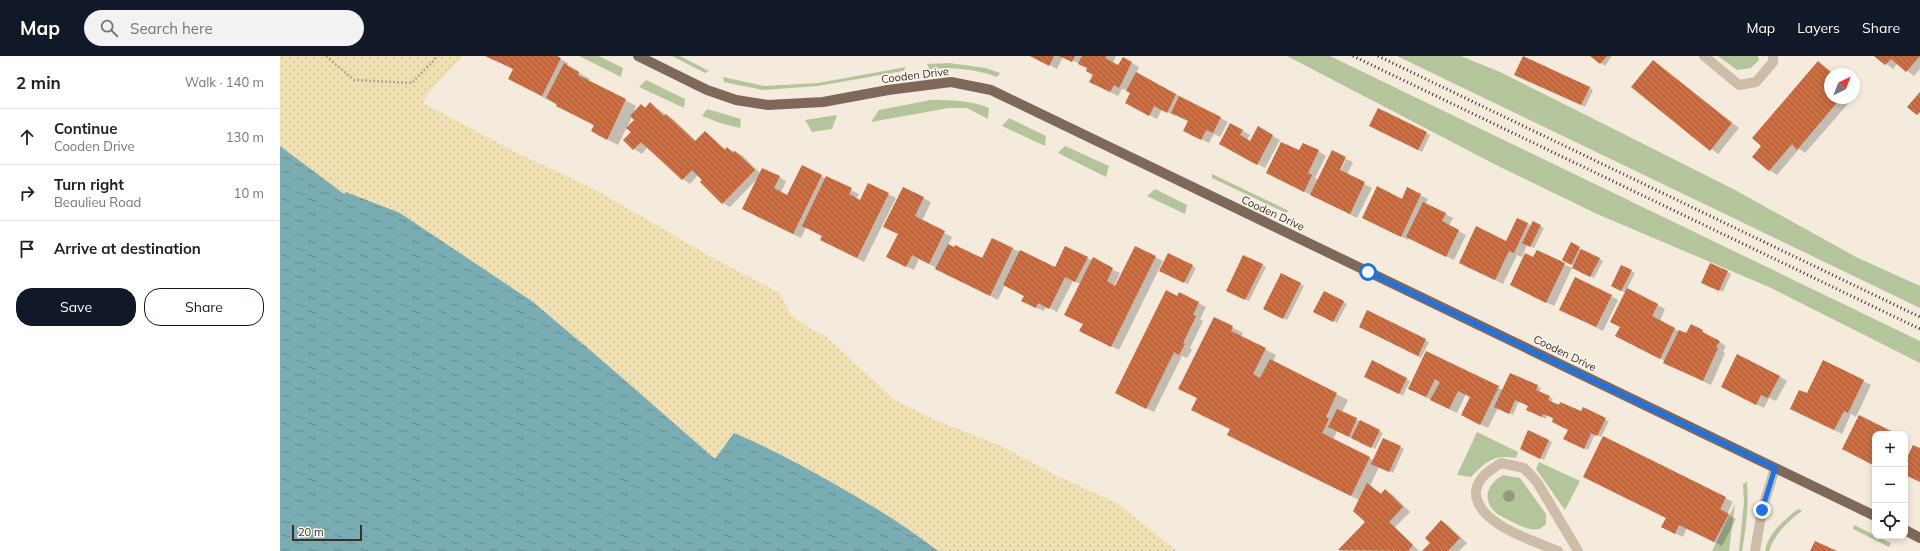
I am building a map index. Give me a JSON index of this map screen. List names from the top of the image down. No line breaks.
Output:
{"streets":{"main road":["Cooden Drive"]},"scale_bar":"20 m","north":"top right","page":{"header":"Map","search":"Search here","nav":["Map","Layers","Share"],"heading":["2 min","Walk · 140 m"],"list":[["Continue","Cooden Drive","130 m"],["Turn right","Beaulieu Road","10 m"],"Arrive at destination"],"buttons":["Save","Share"],"map_buttons":["+","−"],"scale":"20 m"}}
